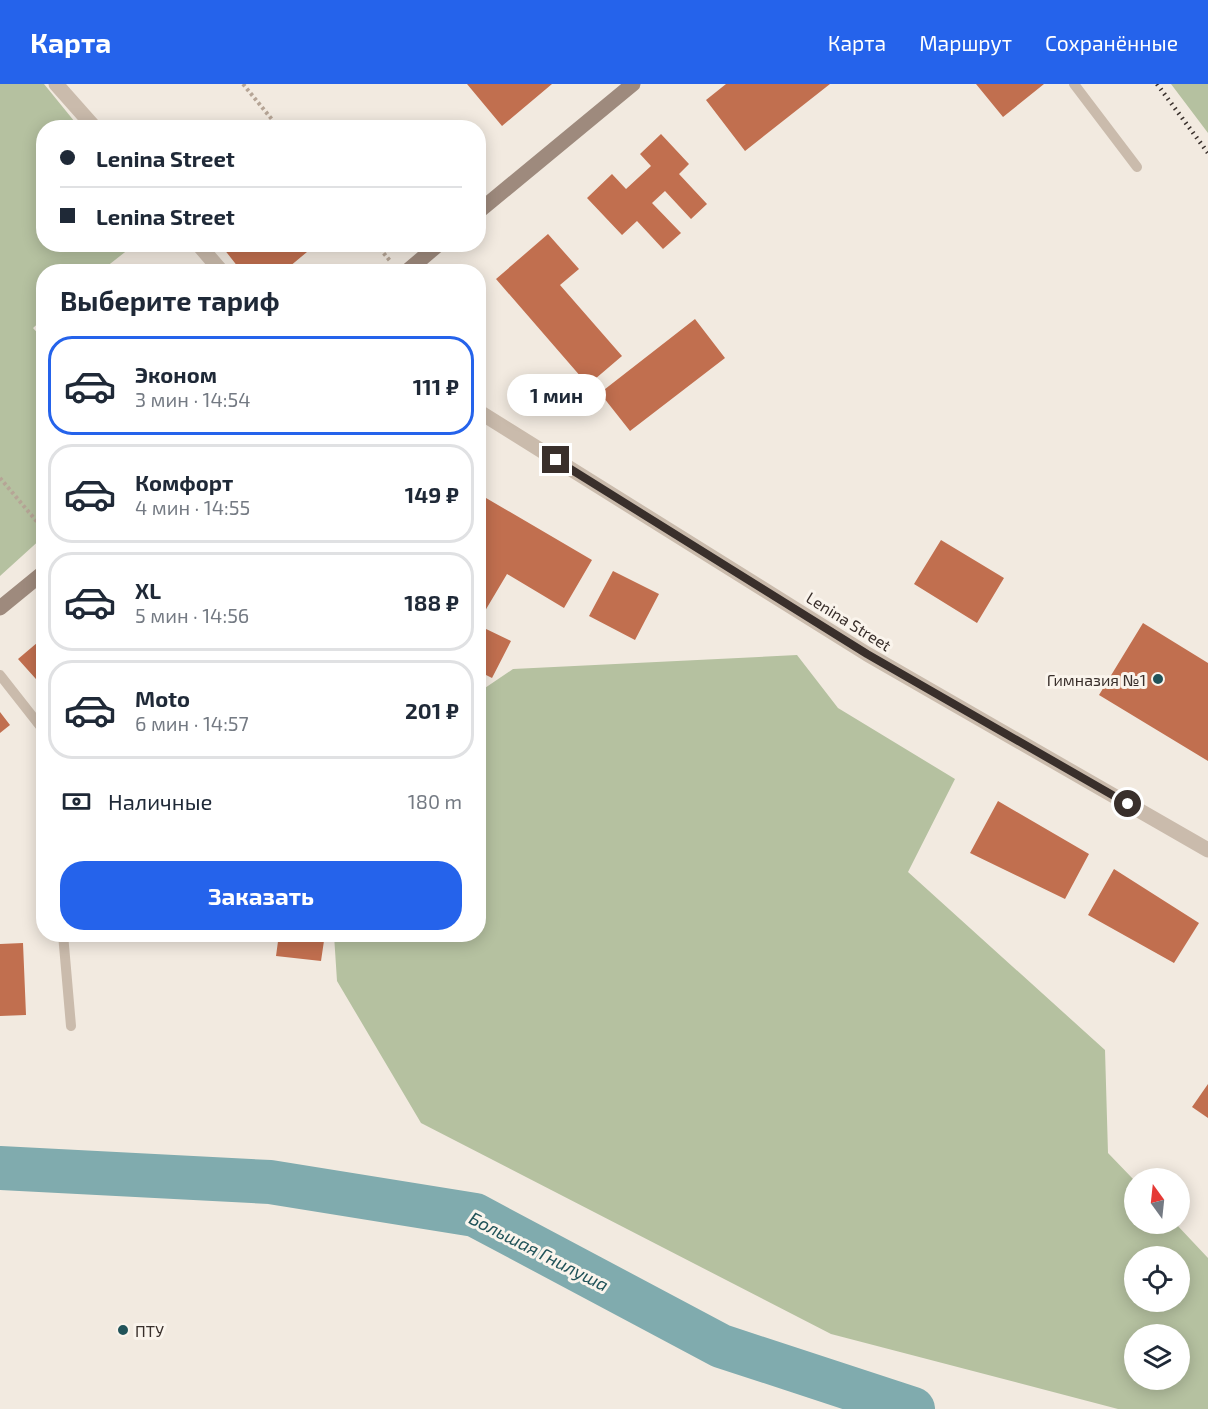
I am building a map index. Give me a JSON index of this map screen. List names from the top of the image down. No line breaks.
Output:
{"streets":{"street":["Lenina Street"]},"water":["Большая Гнилуша"],"places":["Гимназия №1","ПТУ"],"north":"top","page":{"header":"Карта","nav":["Карта","Маршрут","Сохранённые"],"banner":["Lenina Street","Lenina Street"],"heading":"Выберите тариф","list":[{"name":"Эконом","note":"3 мин · 14:54","value":"111 ₽"},{"name":"Комфорт","note":"4 мин · 14:55","value":"149 ₽"},{"name":"XL","note":"5 мин · 14:56","value":"188 ₽"},{"name":"Moto","note":"6 мин · 14:57","value":"201 ₽"}],"bubble":"1 мин","pay":["Наличные","180 m"],"buttons":"Заказать"}}
